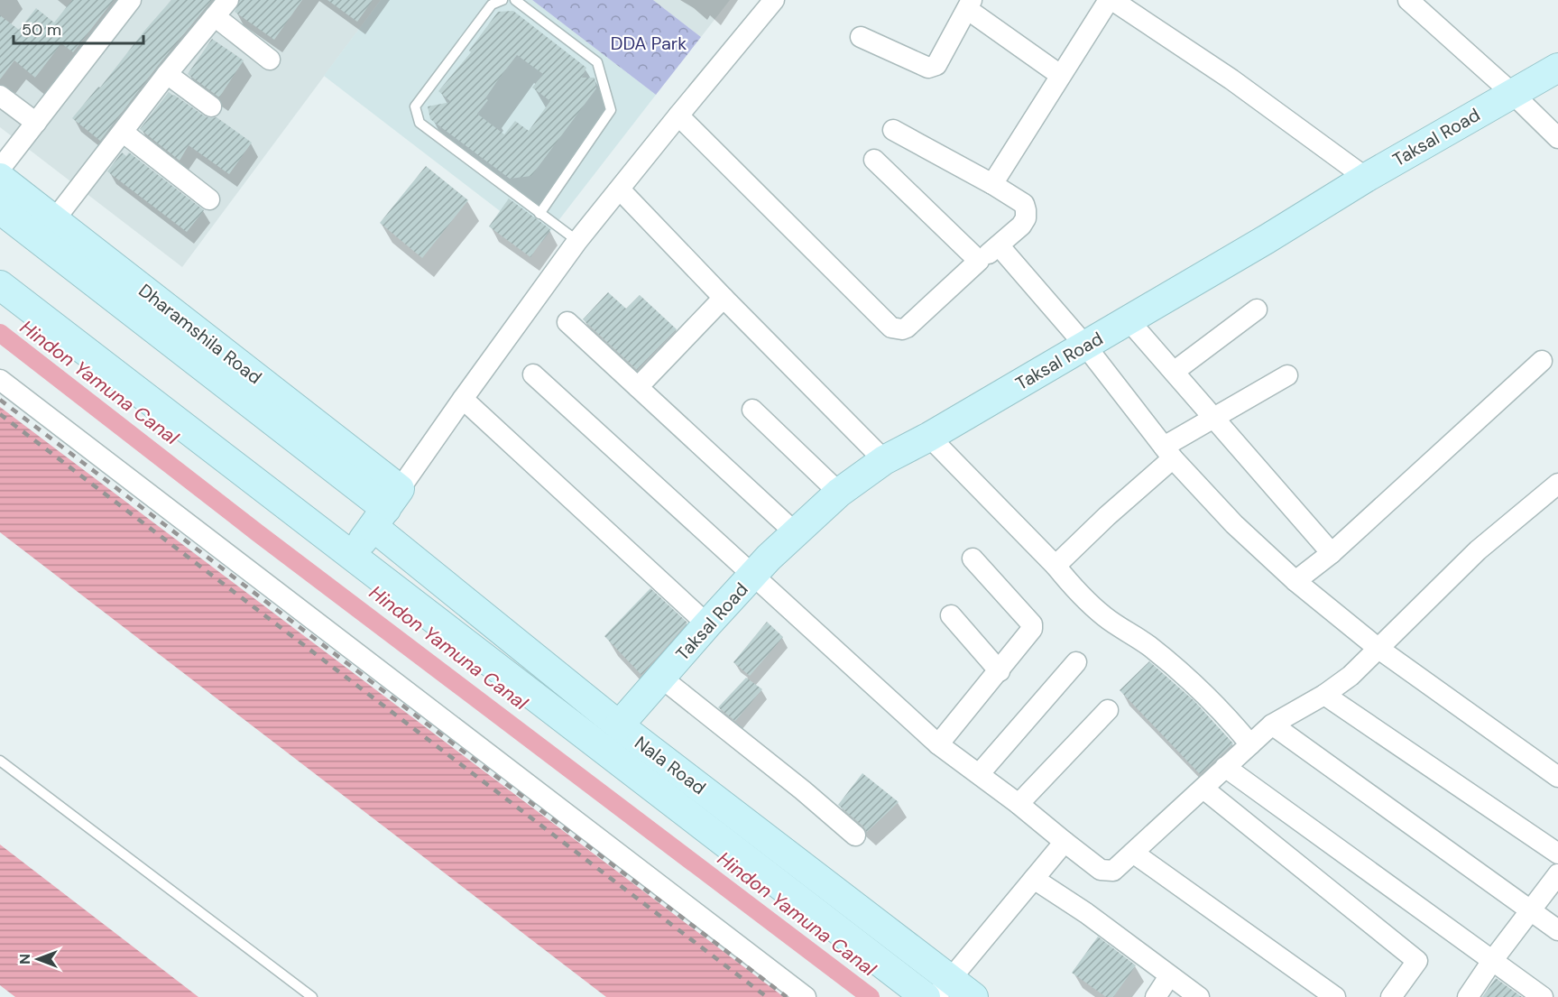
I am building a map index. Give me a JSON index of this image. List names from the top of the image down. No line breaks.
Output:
{"streets":{"street":["Taksal Road","Dharamshila Road","Nala Road"]},"crossings":[["Taksal Road","Nala Road"],["Dharamshila Road","Nala Road"]],"water":["Hindon Yamuna Canal"],"parks":["DDA Park"],"scale_bar":"50 m","north":"left"}
